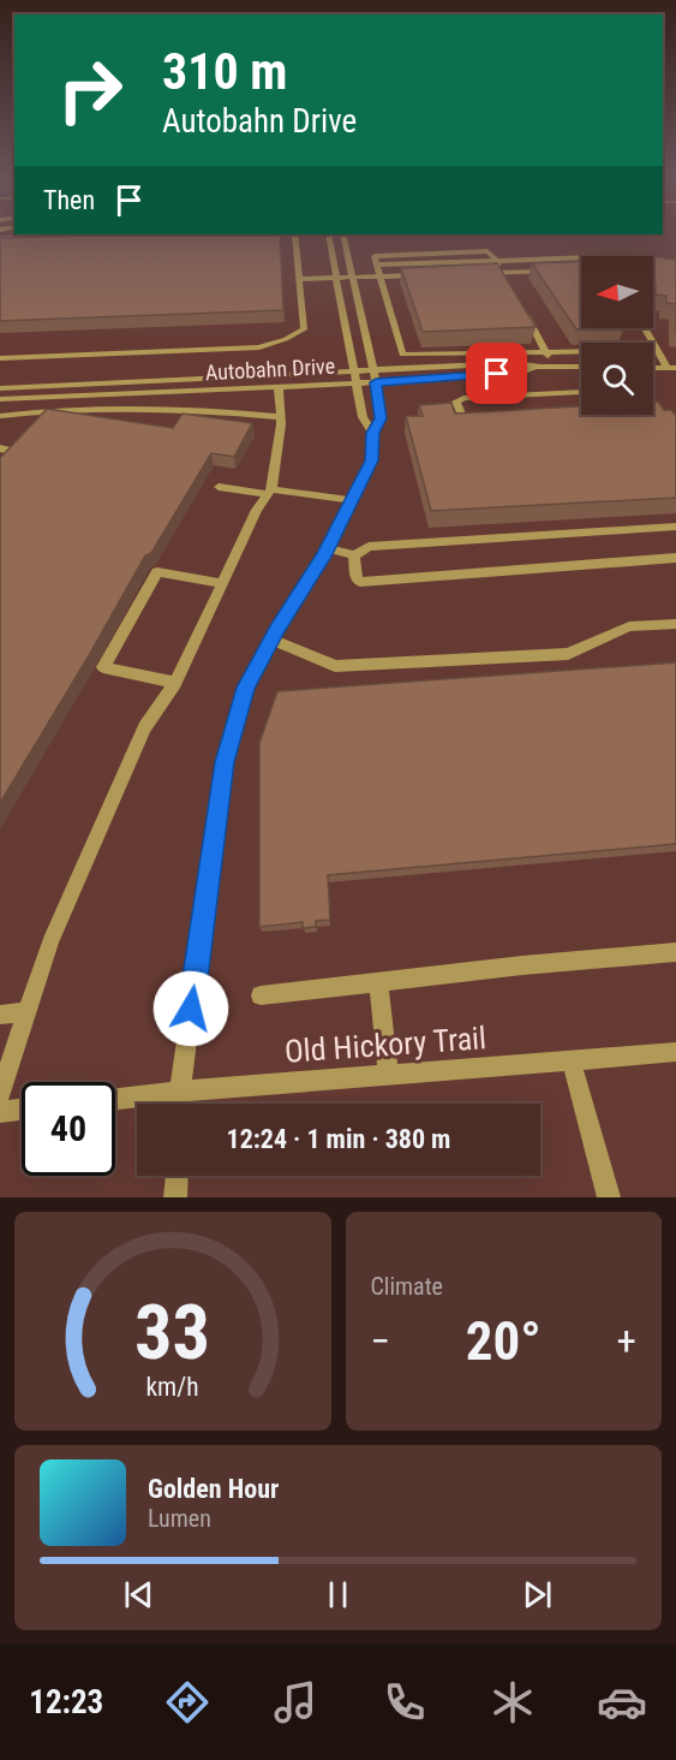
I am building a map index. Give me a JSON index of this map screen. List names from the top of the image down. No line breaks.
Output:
{"streets":{"street":["Autobahn Drive","Old Hickory Trail"]},"north":"left","page":{"turn":["310 m","Autobahn Drive"],"then":"Then","limit":"40","trip":"12:24 · 1 min · 380 m","tile":"Climate","heat":["−","20°","+"],"song":["Golden Hour","Lumen"],"tabs":"12:23","gauge":["33","km/h"]}}
